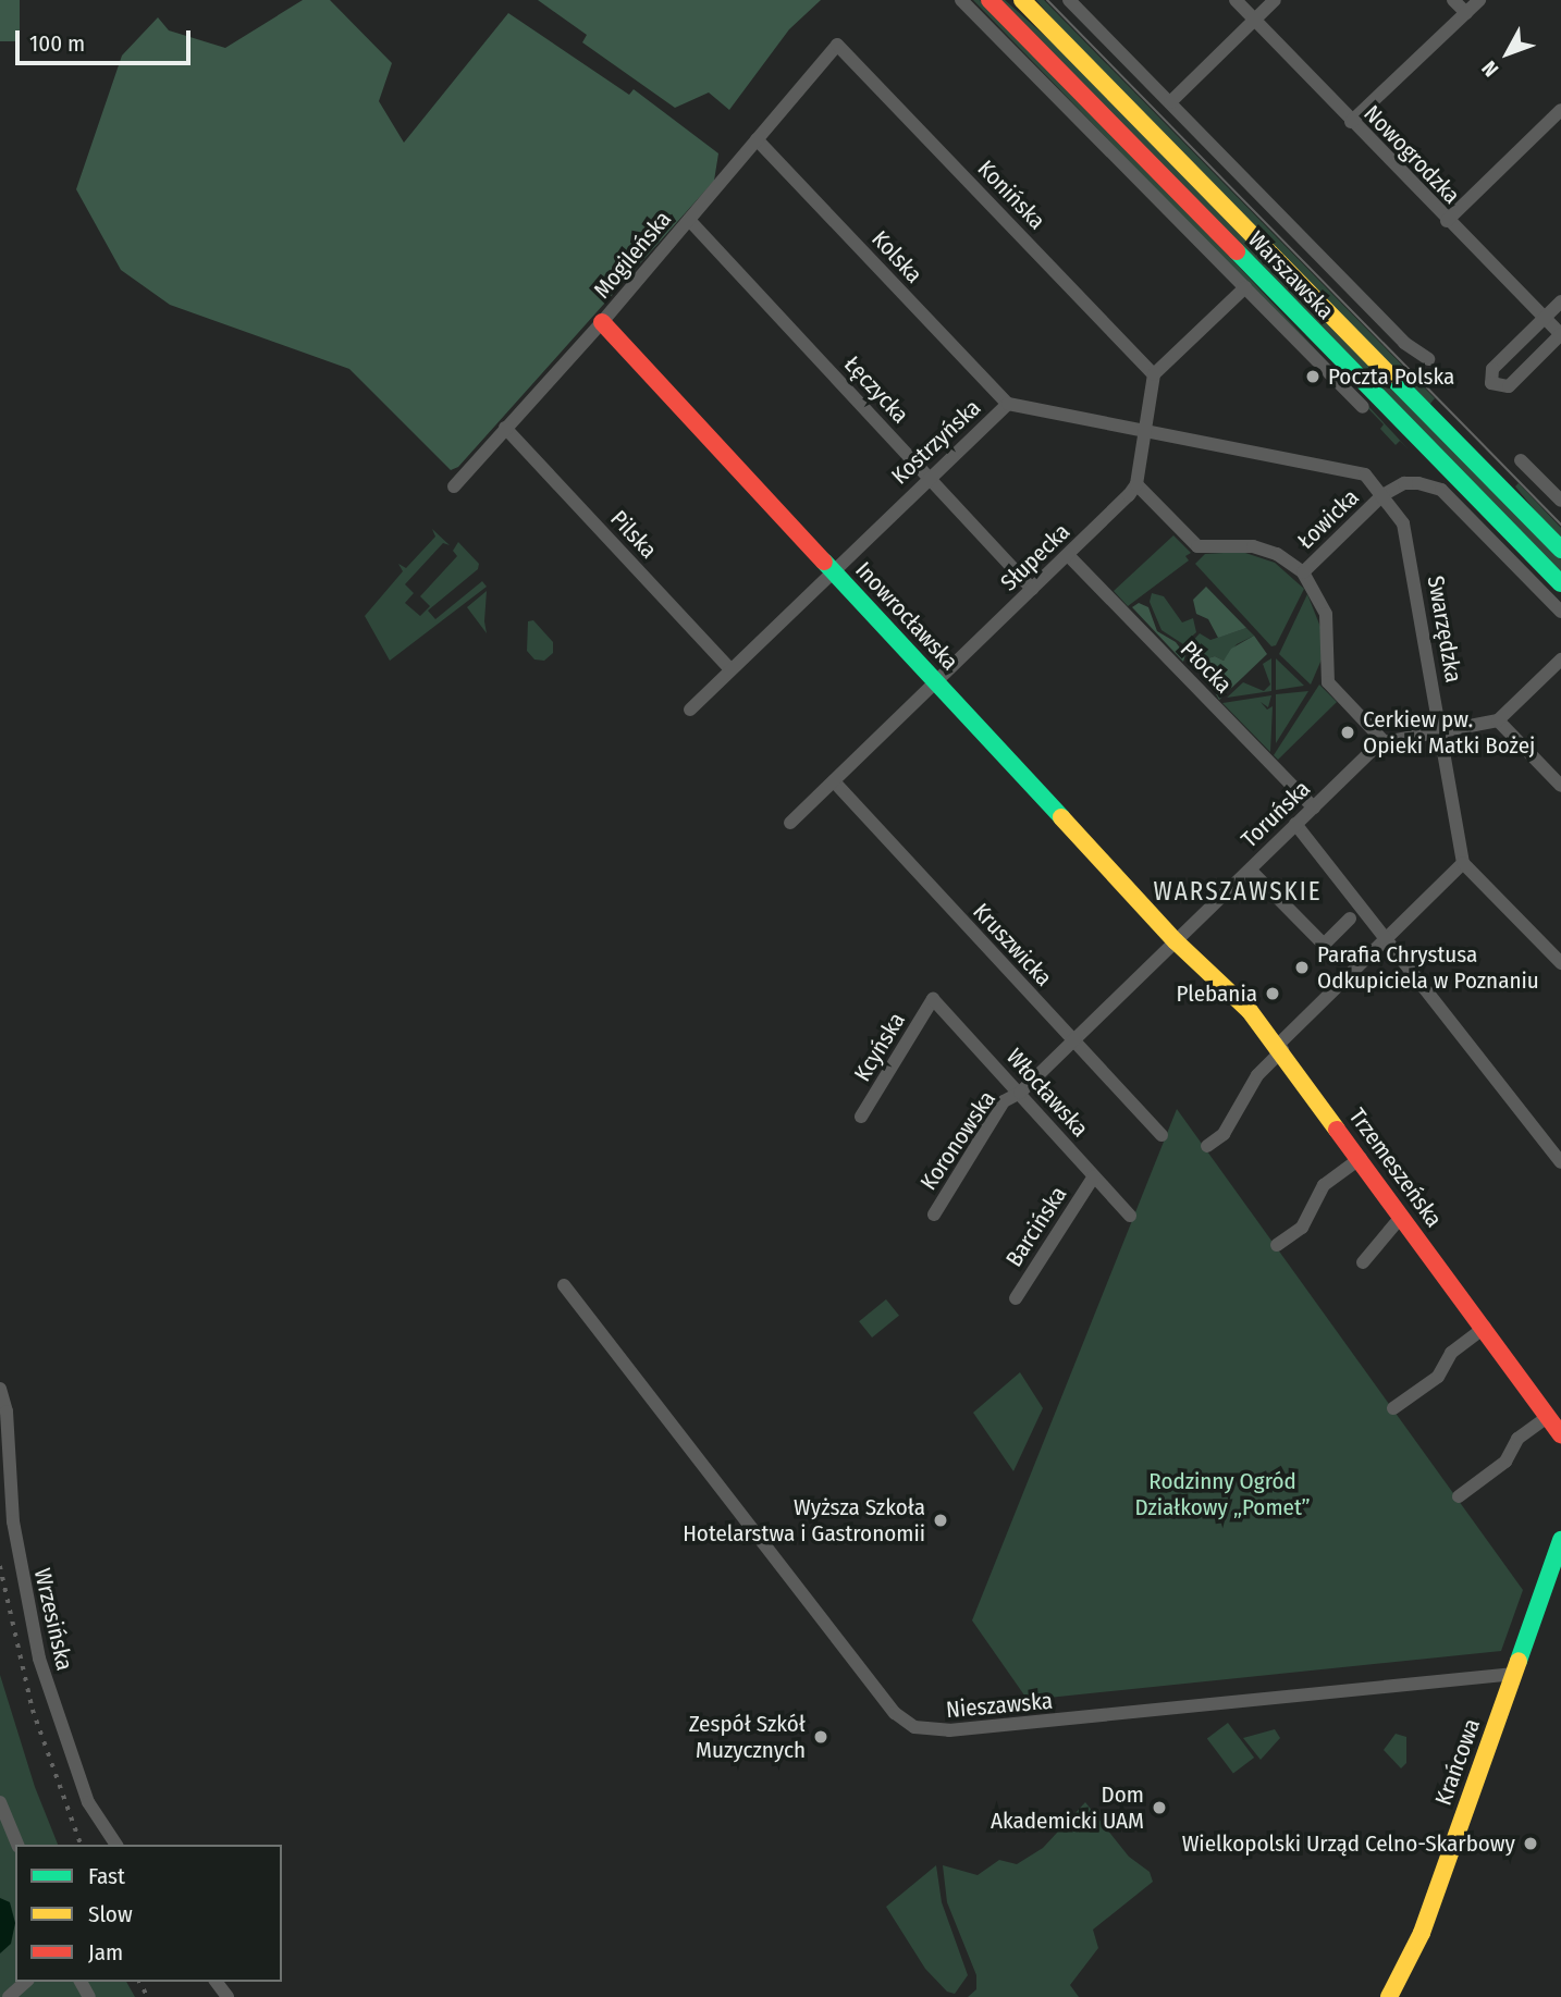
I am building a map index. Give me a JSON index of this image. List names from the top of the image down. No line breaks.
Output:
{"streets":{"street":["Nowogrodzka","Konińska","Mogileńska","Kolska","Warszawska","Łęczycka","Kostrzyńska","Łowicka","Pilska","Słupecka","Inowrocławska","Swarzędzka","Płocka","Toruńska","Kruszwicka","Kcyńska","Włocławska","Koronowska","Trzemeszeńska","Barcińska","Wrzesińska","Nieszawska","Krańcowa"]},"crossings":[["Konińska","Mogileńska"],["Mogileńska","Kolska"],["Mogileńska","Łęczycka"],["Mogileńska","Pilska"],["Mogileńska","Inowrocławska"],["Kolska","Kostrzyńska"],["Łęczycka","Kostrzyńska"],["Łęczycka","Słupecka"],["Kostrzyńska","Pilska"],["Kostrzyńska","Inowrocławska"],["Kostrzyńska","Swarzędzka"],["Łowicka","Swarzędzka"],["Słupecka","Inowrocławska"],["Słupecka","Płocka"],["Słupecka","Kruszwicka"],["Inowrocławska","Toruńska"],["Inowrocławska","Trzemeszeńska"],["Płocka","Toruńska"],["Toruńska","Kruszwicka"],["Toruńska","Włocławska"],["Toruńska","Koronowska"],["Toruńska","Trzemeszeńska"],["Kcyńska","Włocławska"],["Włocławska","Koronowska"],["Włocławska","Barcińska"],["Nieszawska","Krańcowa"]],"districts":["WARSZAWSKIE"],"parks":["Rodzinny Ogród Działkowy „Pomet”"],"places":["Poczta Polska","Cerkiew pw. Opieki Matki Bożej","Parafia Chrystusa Odkupiciela w Poznaniu","Plebania","Wyższa Szkoła Hotelarstwa i Gastronomii","Zespół Szkół Muzycznych","Dom Akademicki UAM","Wielkopolski Urząd Celno-Skarbowy"],"legend":["Fast","Slow","Jam"],"scale_bar":"100 m","north":"bottom left"}
